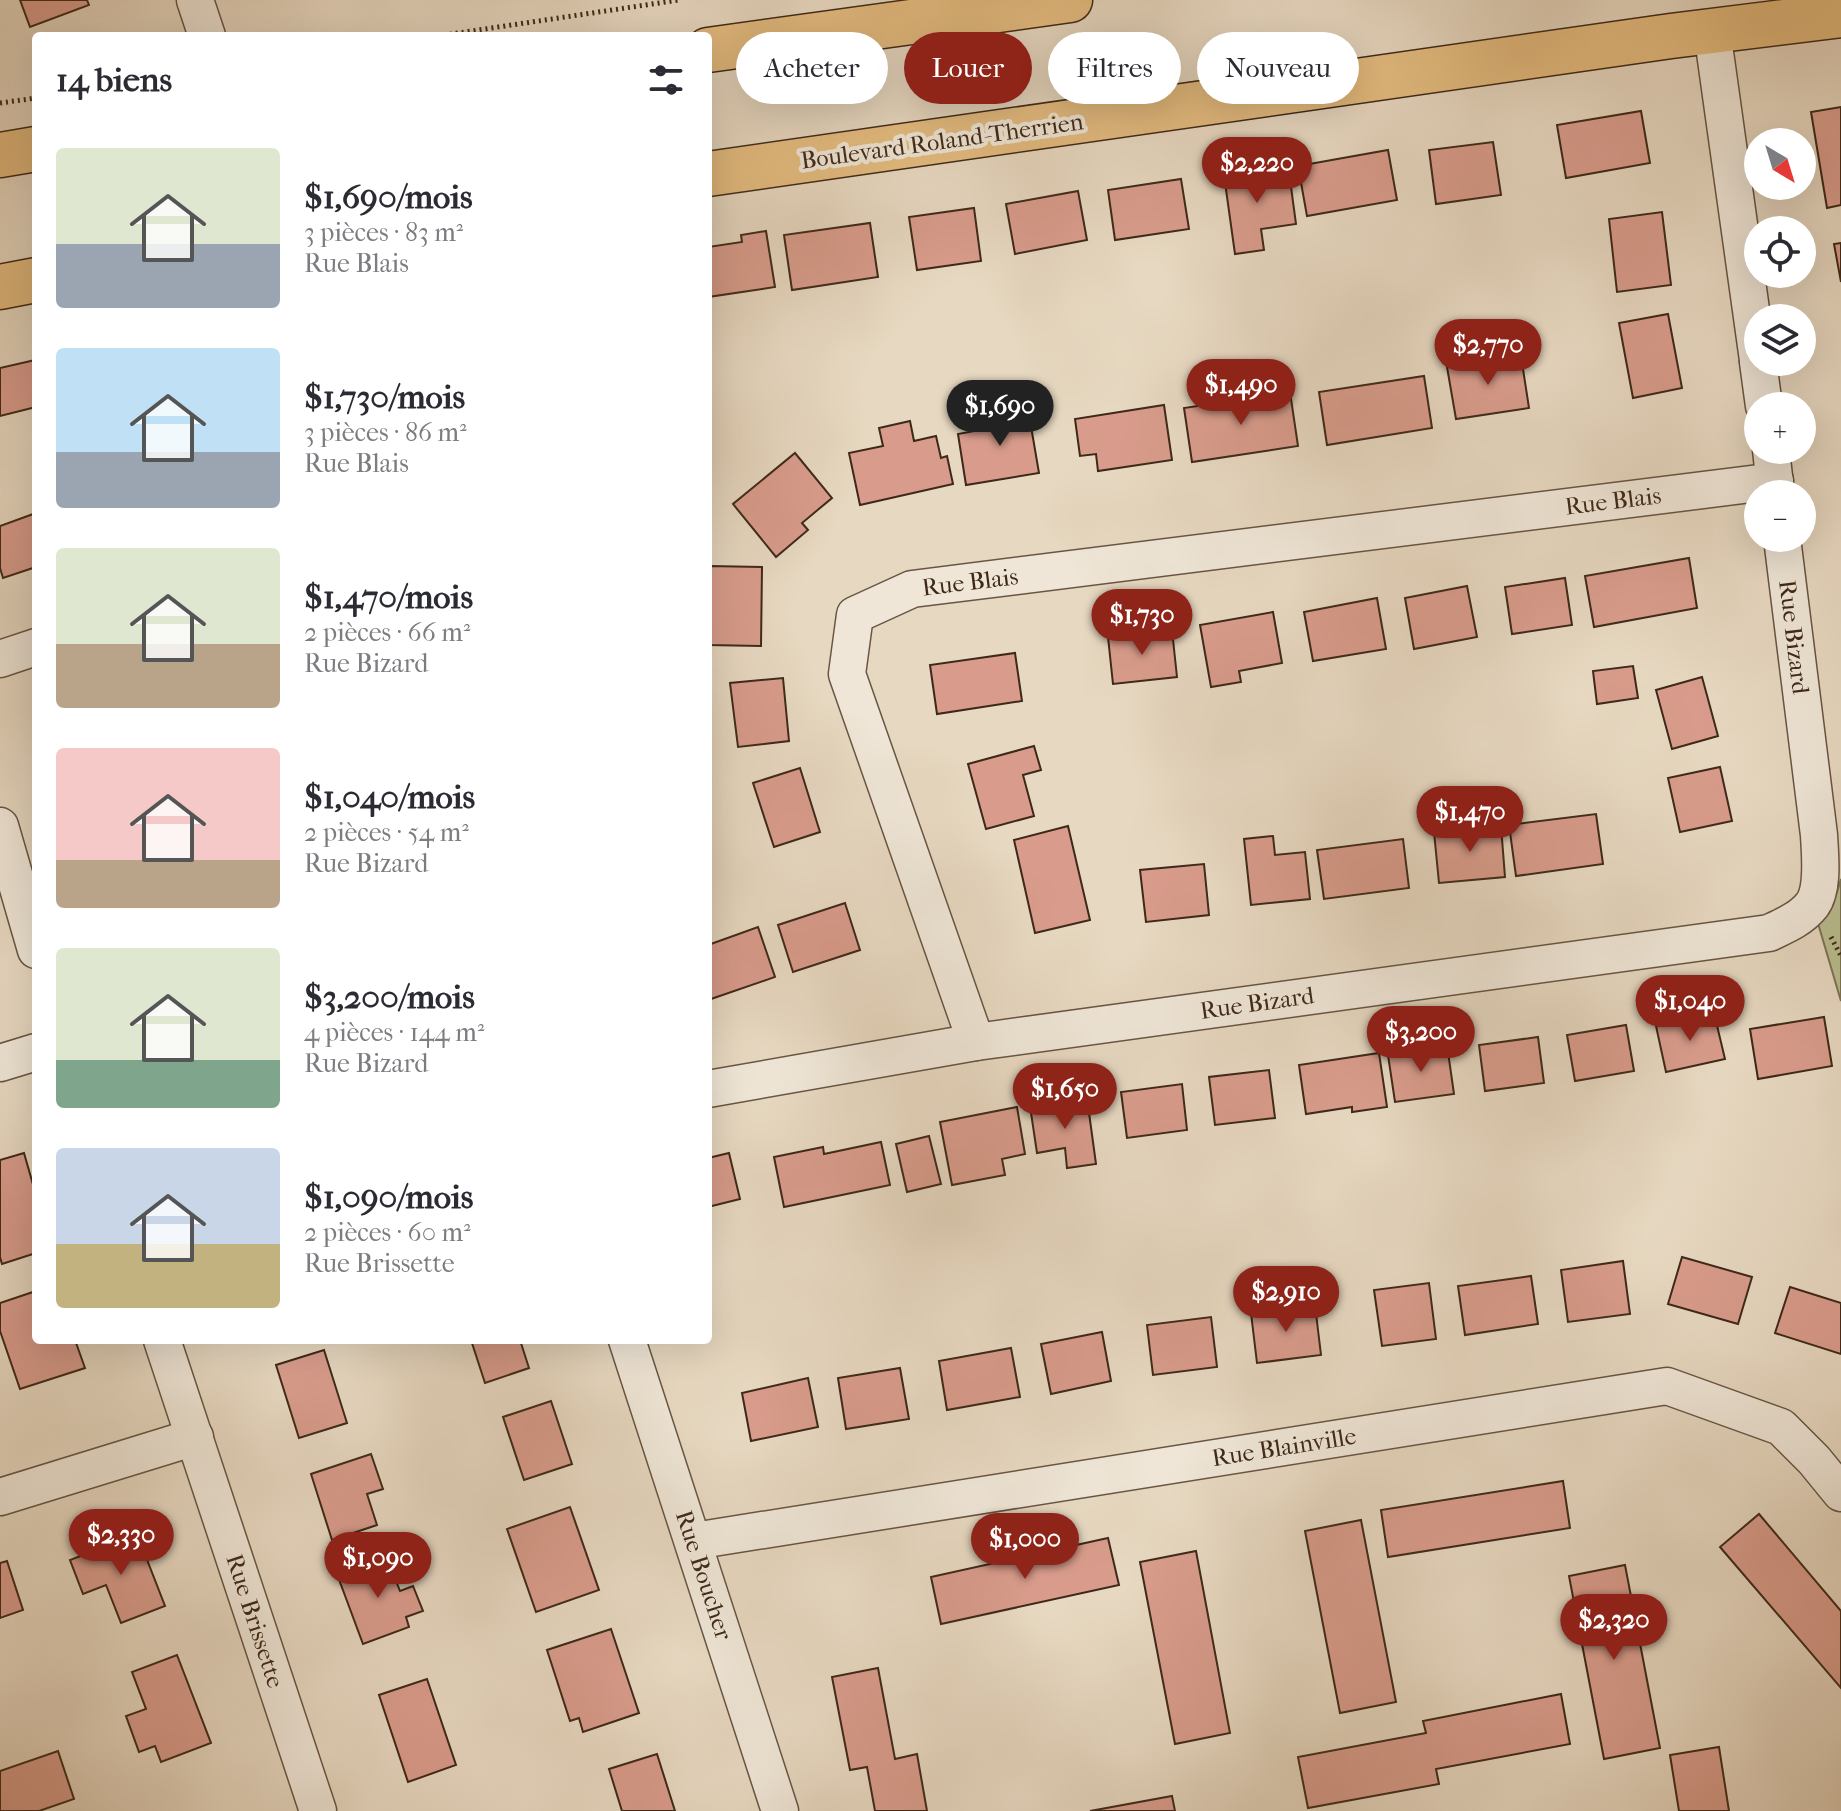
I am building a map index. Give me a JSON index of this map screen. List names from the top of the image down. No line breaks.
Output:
{"streets":{"main road":["Boulevard Roland-Therrien"],"street":["Rue Blais","Rue Bizard","Rue Blainville","Rue Boucher","Rue Brissette"]},"crossings":[["Rue Blais","Rue Bizard"],["Rue Blainville","Rue Boucher"]],"north":"bottom right","page":{"chip":["Acheter","Louer","Filtres","Nouveau"],"heading":"14 biens","map_buttons":["+","−"],"list":[{"name":"$1,690/mois","note":"3 pièces · 83 m² · Rue Blais"},{"name":"$1,730/mois","note":"3 pièces · 86 m² · Rue Blais"},{"name":"$1,470/mois","note":"2 pièces · 66 m² · Rue Bizard"},{"name":"$1,040/mois","note":"2 pièces · 54 m² · Rue Bizard"},{"name":"$3,200/mois","note":"4 pièces · 144 m² · Rue Bizard"},{"name":"$1,090/mois","note":"2 pièces · 60 m² · Rue Brissette"}],"price":["$2,220","$2,770","$1,490","$1,690","$1,730","$1,470","$1,040","$3,200","$1,650","$2,910","$2,330","$1,000","$1,090","$2,320"]}}
